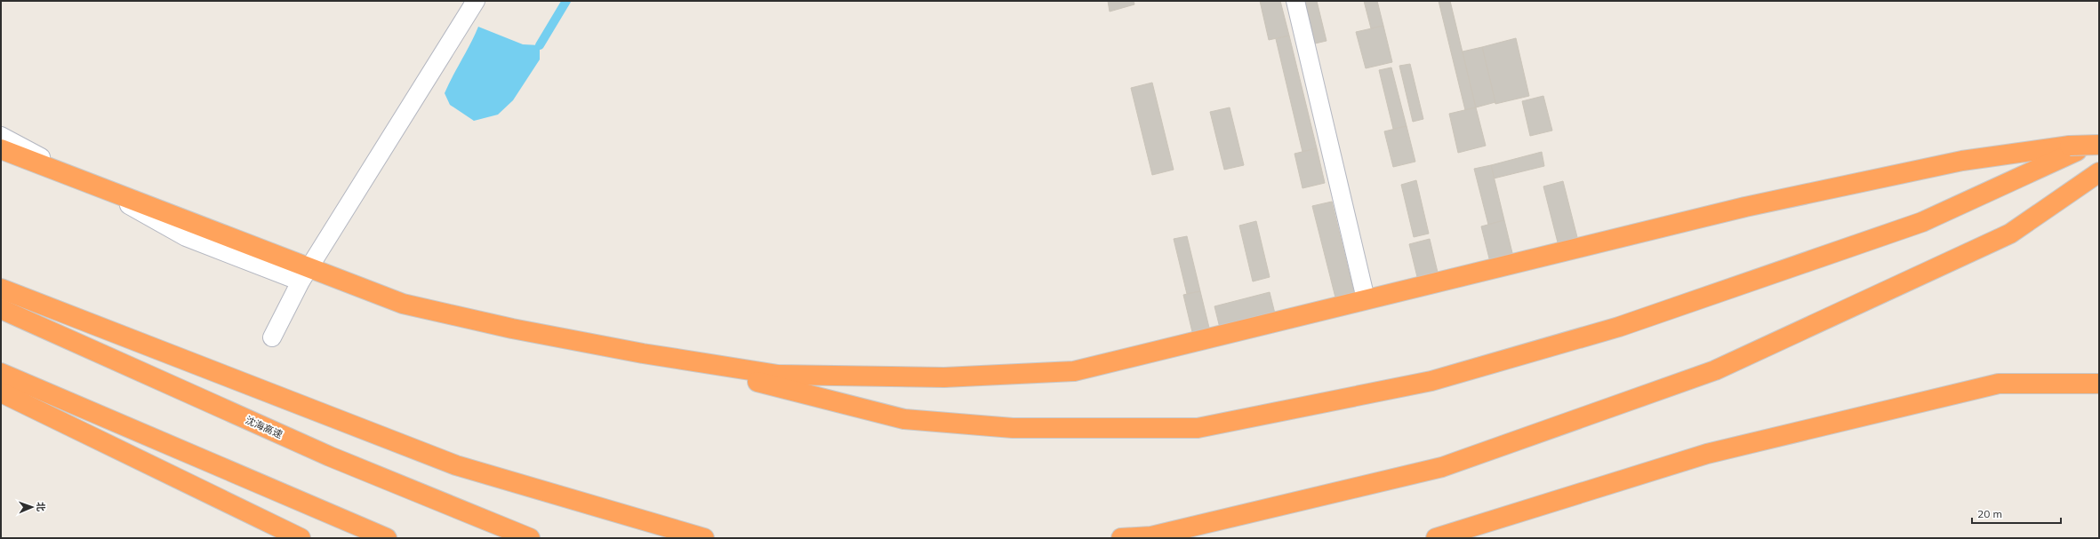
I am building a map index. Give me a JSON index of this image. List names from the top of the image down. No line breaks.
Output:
{"streets":{"highway":["沈海高速"]},"scale_bar":"20 m","north":"right"}
